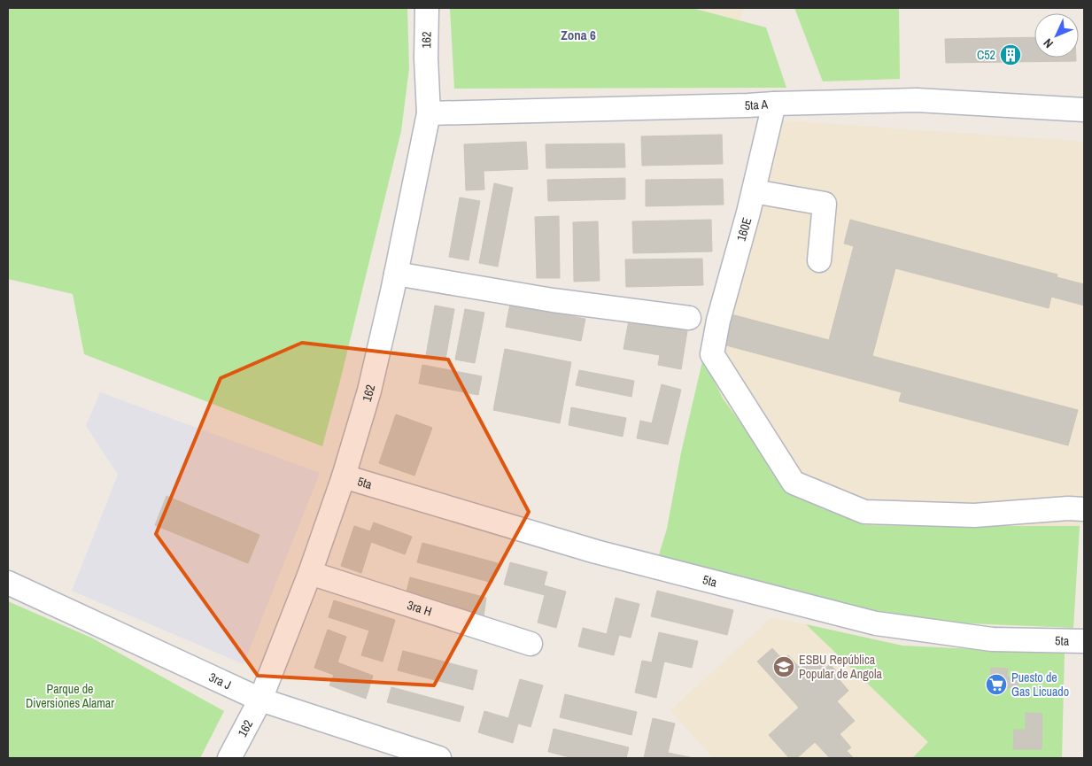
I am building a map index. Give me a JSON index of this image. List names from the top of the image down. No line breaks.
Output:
{"streets":{"street":["162","5ta A","160E","5ta","3ra H","3ra J"]},"crossings":[["162","5ta A"],["162","5ta"],["162","3ra H"],["162","3ra J"],["5ta A","160E"]],"districts":["Zona 6"],"parks":["Parque de Diversiones Alamar"],"places":{"building":["C52"],"school or university":["ESBU República Popular de Angola"],"supermarket":["Puesto de Gas Licuado"]},"north":"bottom left"}
